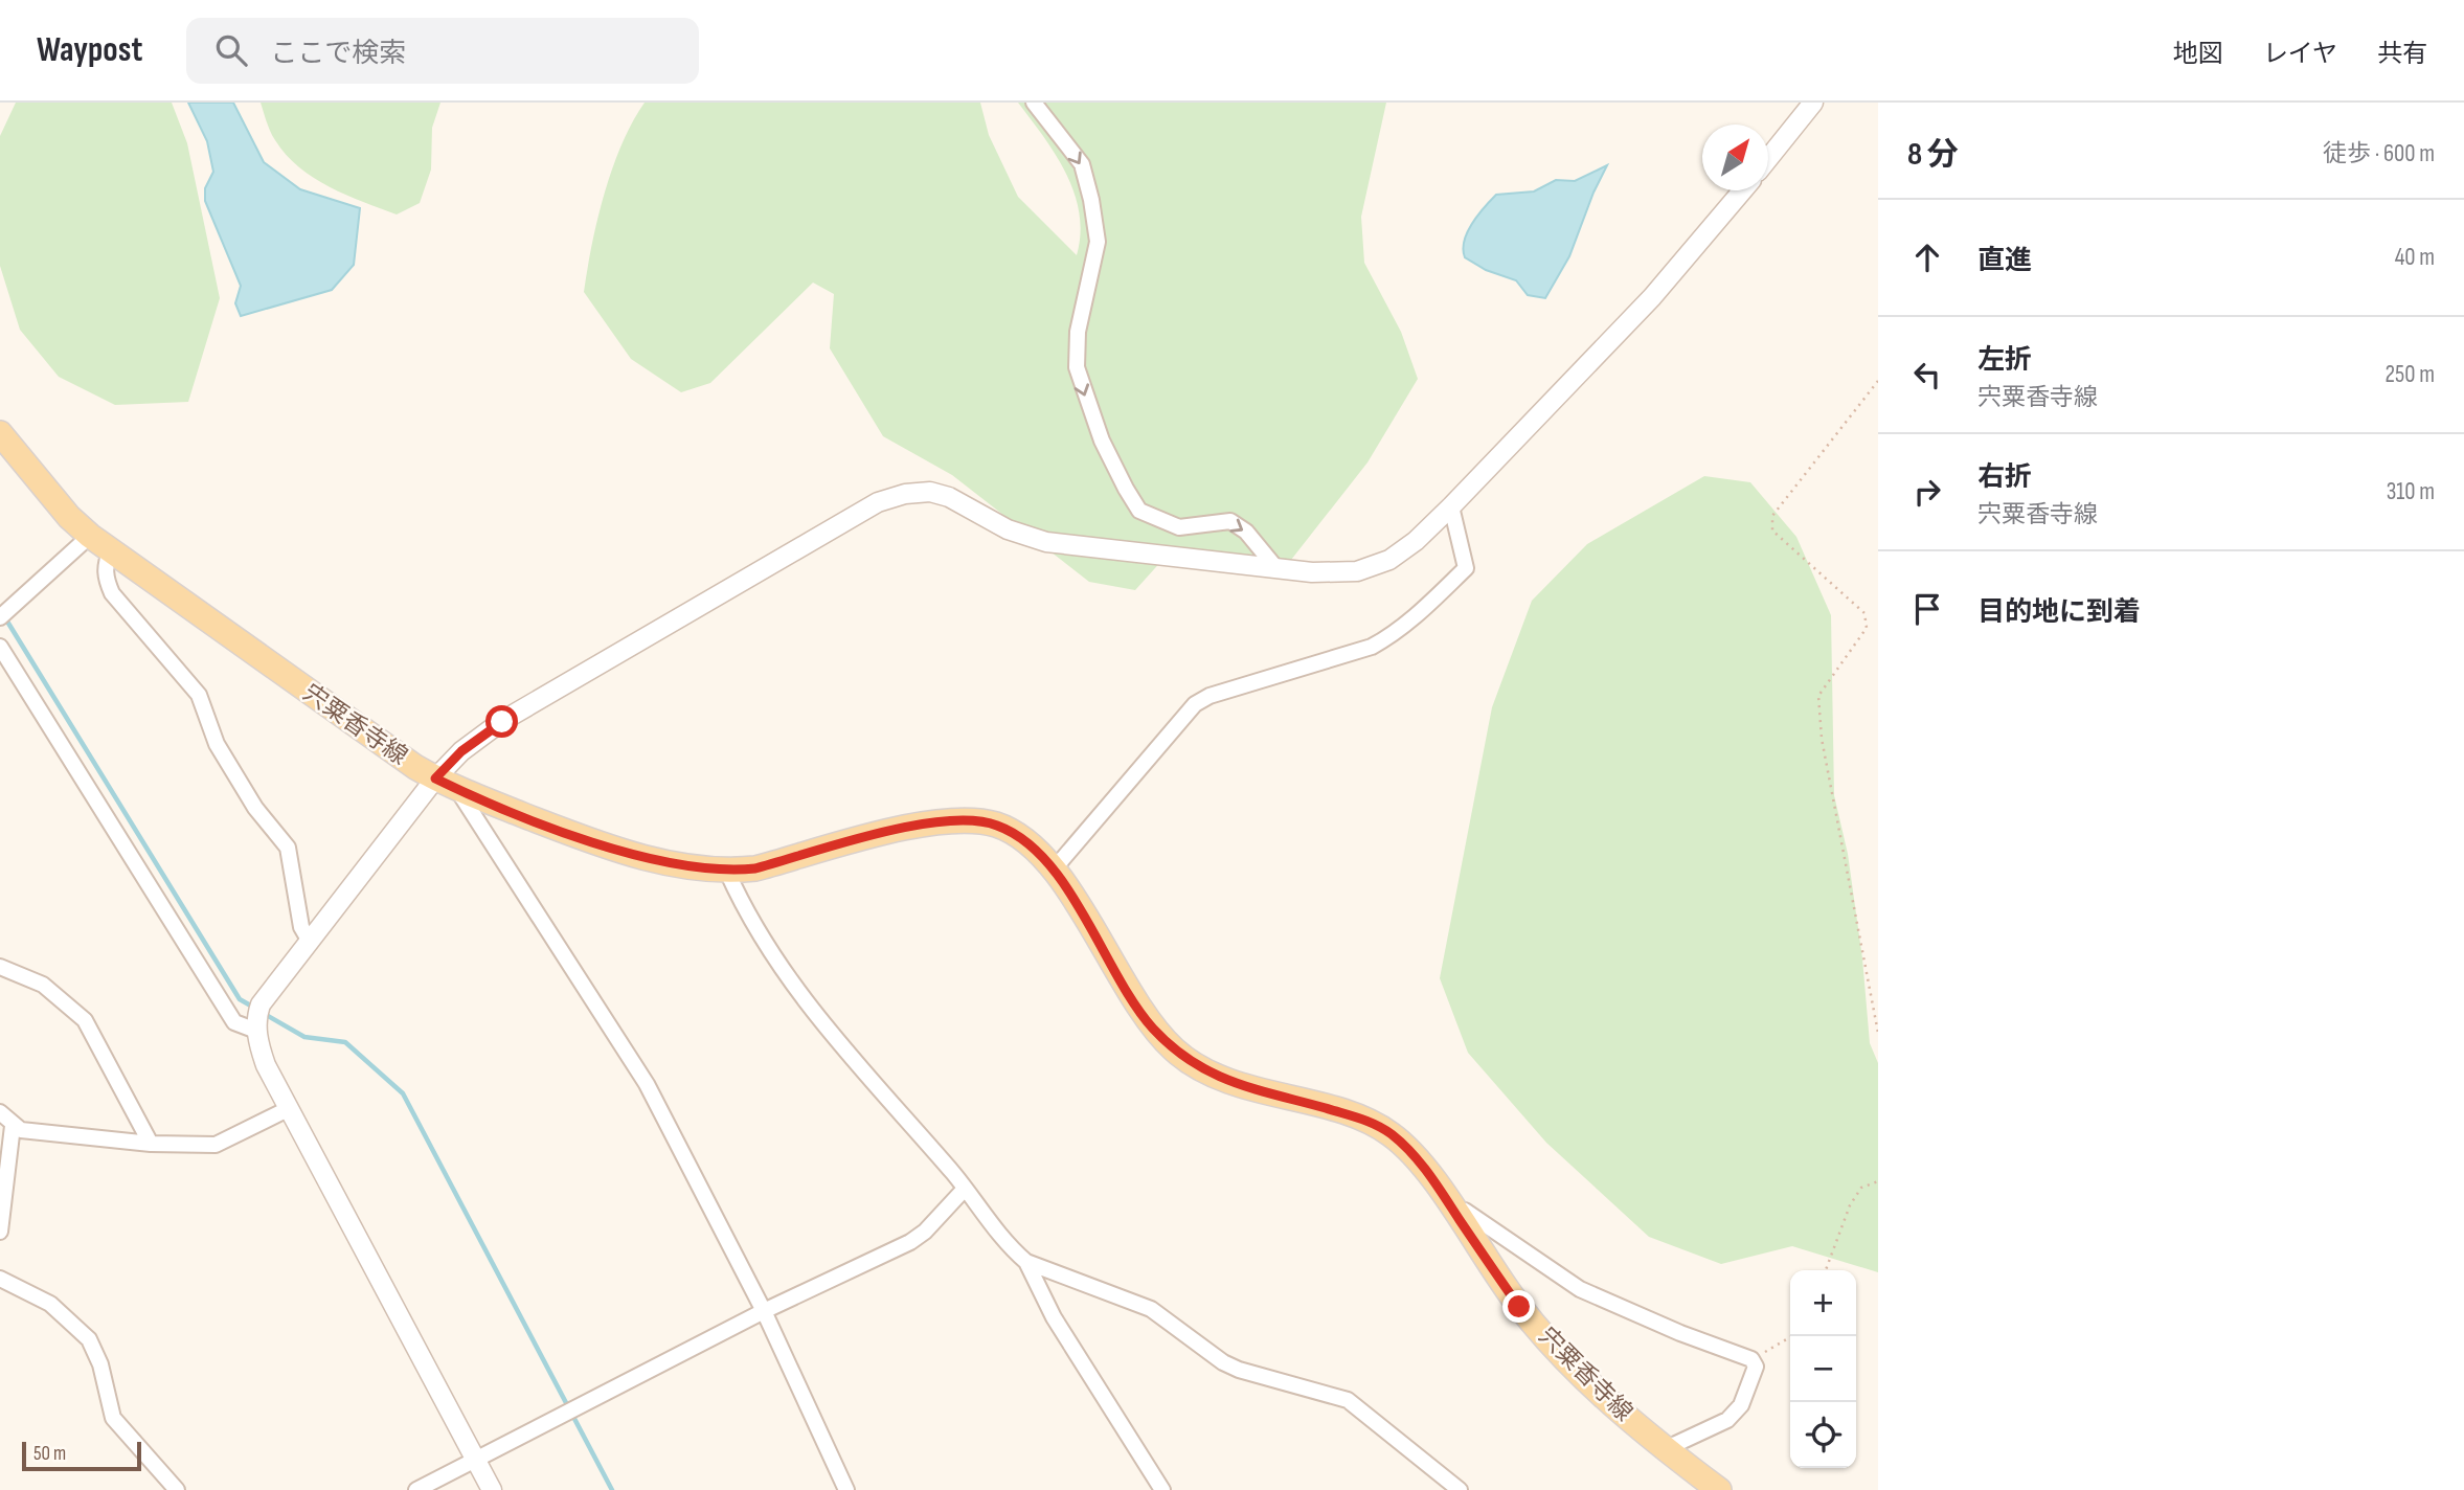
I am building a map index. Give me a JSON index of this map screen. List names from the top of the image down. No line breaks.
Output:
{"streets":{"main road":["宍粟香寺線"]},"scale_bar":"50 m","north":"top right","page":{"header":"Waypost","search":"ここで検索","nav":["地図","レイヤ","共有"],"heading":["8 分","徒歩 · 600 m"],"list":[["直進","40 m"],["左折","宍粟香寺線","250 m"],["右折","宍粟香寺線","310 m"],"目的地に到着"],"map_buttons":["+","−"],"scale":"50 m"}}
